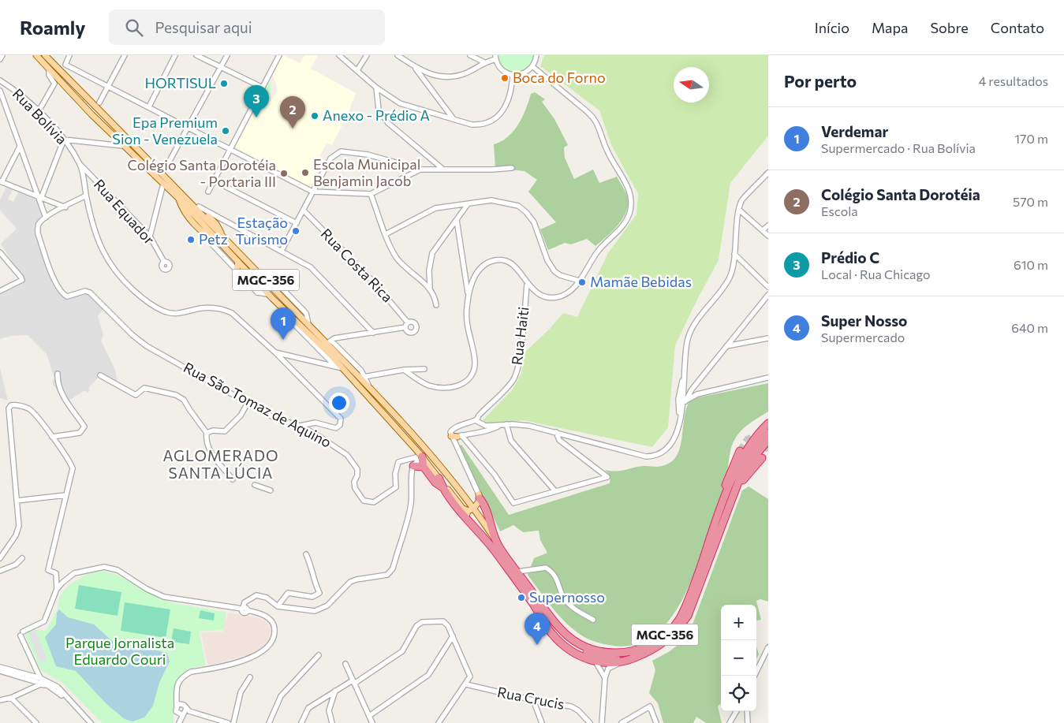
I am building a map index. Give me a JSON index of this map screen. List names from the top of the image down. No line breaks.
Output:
{"streets":{"highway":["MGC-356"],"street":["Rua Bolívia","Rua Equador","Rua Costa Rica","Rua Haiti","Rua São Tomaz de Aquino","Rua Crucis"]},"crossings":[["Rua Bolívia","Rua Equador"],["Rua Bolívia","MGC-356"]],"districts":["AGLOMERADO SANTA LÚCIA"],"parks":["Parque Jornalista Eduardo Couri"],"places":["Boca do Forno","HORTISUL","Anexo - Prédio A","Epa Premium Sion - Venezuela","Escola Municipal Benjamin Jacob","Colégio Santa Dorotéia - Portaria III","Estação Turismo","Petz","Mamãe Bebidas","Supernosso"],"north":"left","page":{"header":"Roamly","search":"Pesquisar aqui","nav":["Início","Mapa","Sobre","Contato"],"heading":["Por perto","4 resultados"],"pins":["3","2","1","4"],"list":[{"mark":"1","name":"Verdemar","note":"Supermercado · Rua Bolívia","value":"170 m"},{"mark":"2","name":"Colégio Santa Dorotéia","note":"Escola","value":"570 m"},{"mark":"3","name":"Prédio C","note":"Local · Rua Chicago","value":"610 m"},{"mark":"4","name":"Super Nosso","note":"Supermercado","value":"640 m"}],"map_buttons":["+","−"]}}
